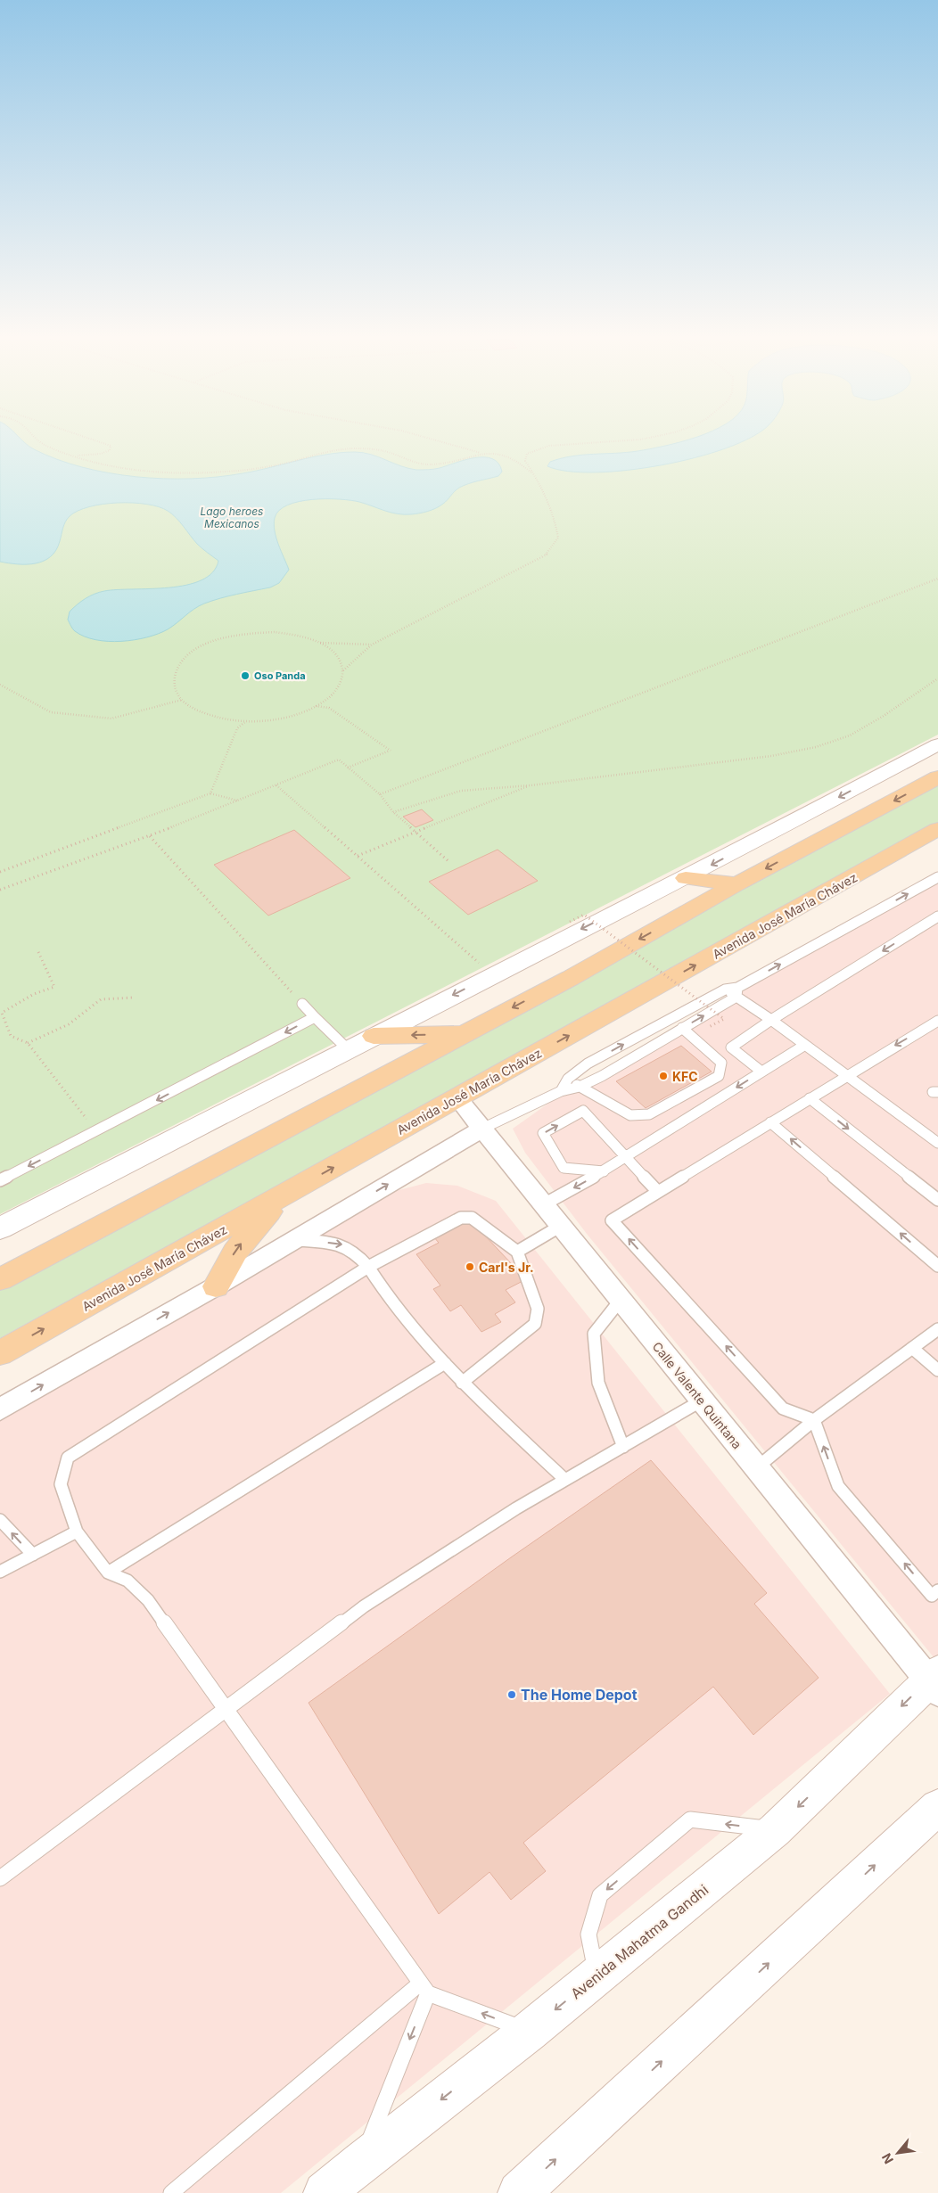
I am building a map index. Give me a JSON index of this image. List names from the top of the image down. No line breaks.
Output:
{"streets":{"main road":["Avenida José María Chávez"],"street":["Calle Valente Quintana","Avenida Mahatma Gandhi"]},"crossings":[["Avenida José María Chávez","Calle Valente Quintana"],["Calle Valente Quintana","Avenida Mahatma Gandhi"]],"water":["Lago heroes Mexicanos"],"places":["Oso Panda","KFC","Carl's Jr.","The Home Depot"],"north":"bottom left"}
